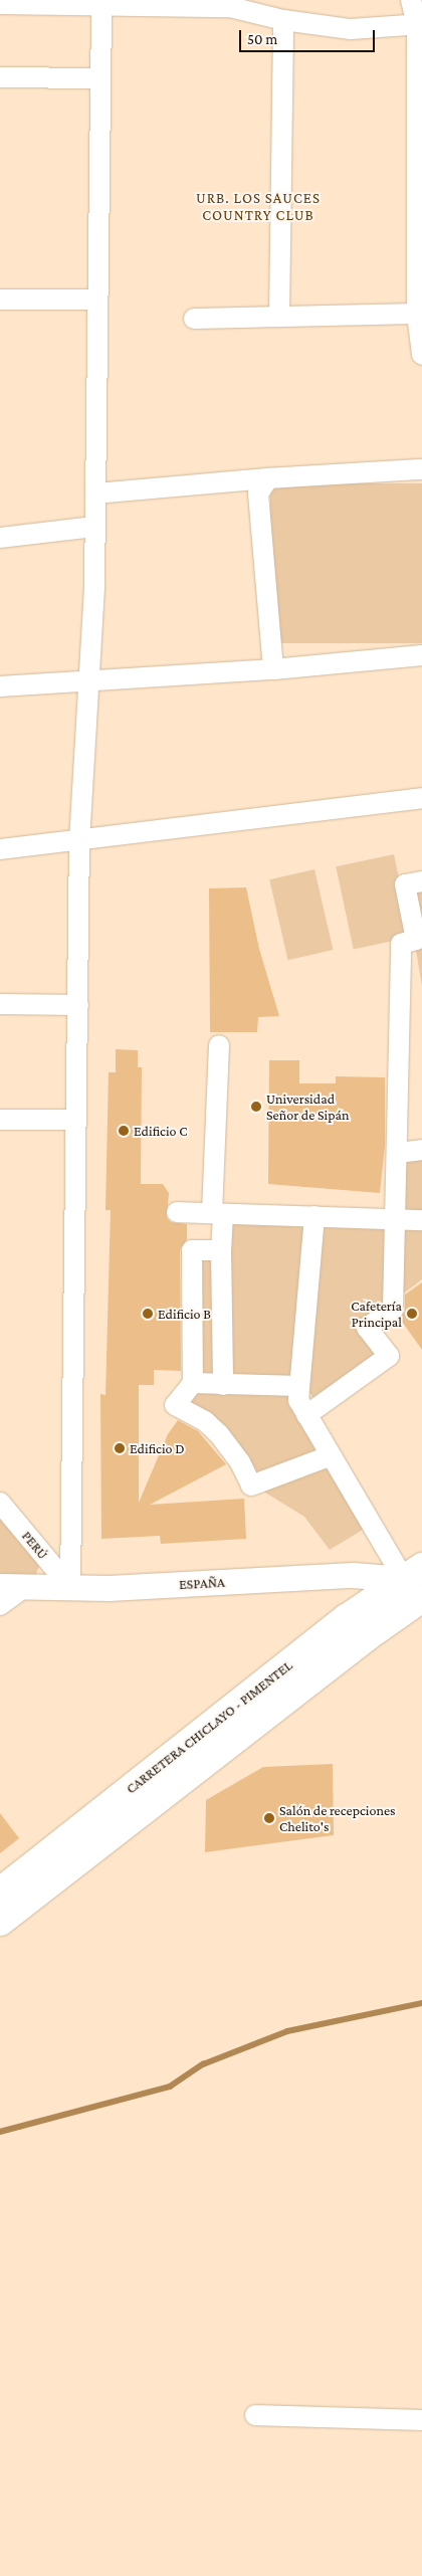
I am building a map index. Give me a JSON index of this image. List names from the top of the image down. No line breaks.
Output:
{"streets":{"main road":["CARRETERA CHICLAYO - PIMENTEL"],"street":["PERÚ","ESPAÑA"]},"crossings":[["PERÚ","ESPAÑA"],["ESPAÑA","CARRETERA CHICLAYO - PIMENTEL"]],"districts":["URB. LOS SAUCES COUNTRY CLUB"],"places":["Universidad Señor de Sipán","Edificio C","Edificio B","Cafetería Principal","Edificio D","Salón de recepciones Chelito's"],"scale_bar":"50 m"}
